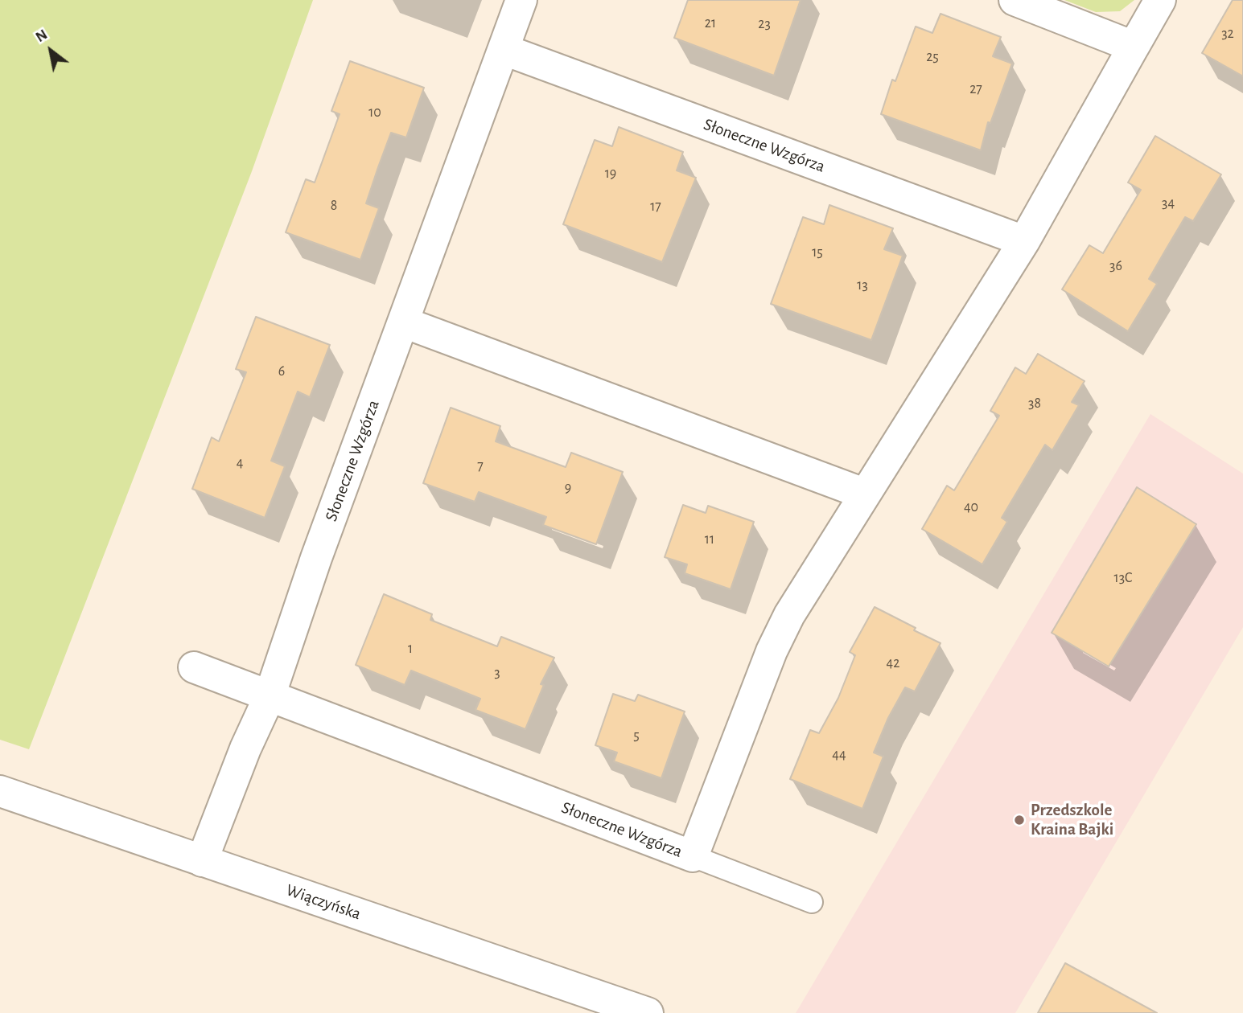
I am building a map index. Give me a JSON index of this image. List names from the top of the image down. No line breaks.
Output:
{"streets":{"street":["Słoneczne Wzgórza","Wiączyńska"]},"crossings":[["Słoneczne Wzgórza","Wiączyńska"]],"places":["Przedszkole Kraina Bajki"],"house_numbers":["21","23","32","25","27","10","19","34","8","17","15","36","13","6","38","4","7","9","40","11","13C","1","42","3","5","44"],"north":"top left"}
